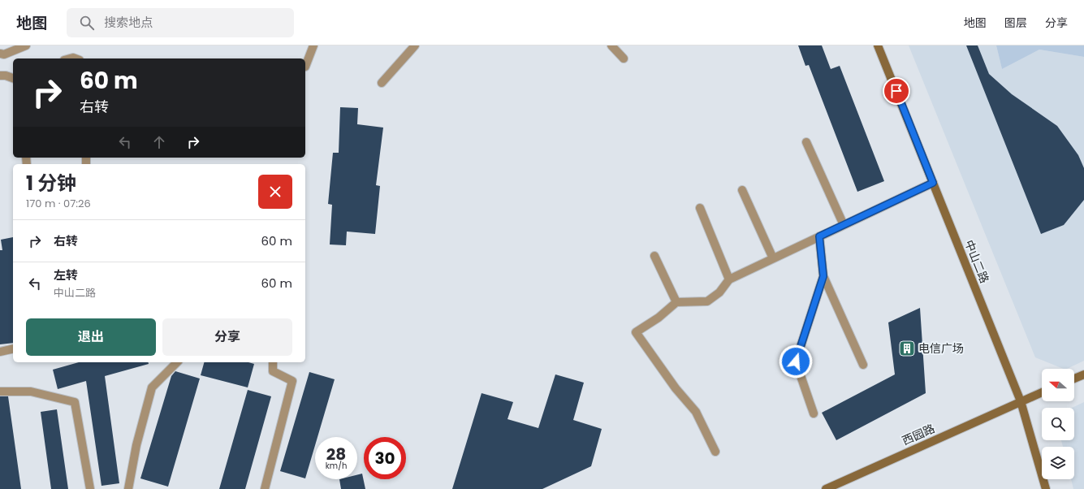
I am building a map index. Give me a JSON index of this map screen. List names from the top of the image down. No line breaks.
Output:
{"streets":{"main road":["中山二路","西园路"]},"crossings":[["中山二路","西园路"]],"places":{"building":["电信广场"]},"north":"left","page":{"header":"地图","search":"搜索地点","nav":["地图","图层","分享"],"turn":["60 m","右转"],"heading":["1 分钟","170 m · 07:26"],"list":[{"name":"右转","value":"60 m"},{"name":"左转","note":"中山二路","value":"60 m"}],"buttons":["退出","分享"],"speed":"28 km/h","limit":"30"}}
